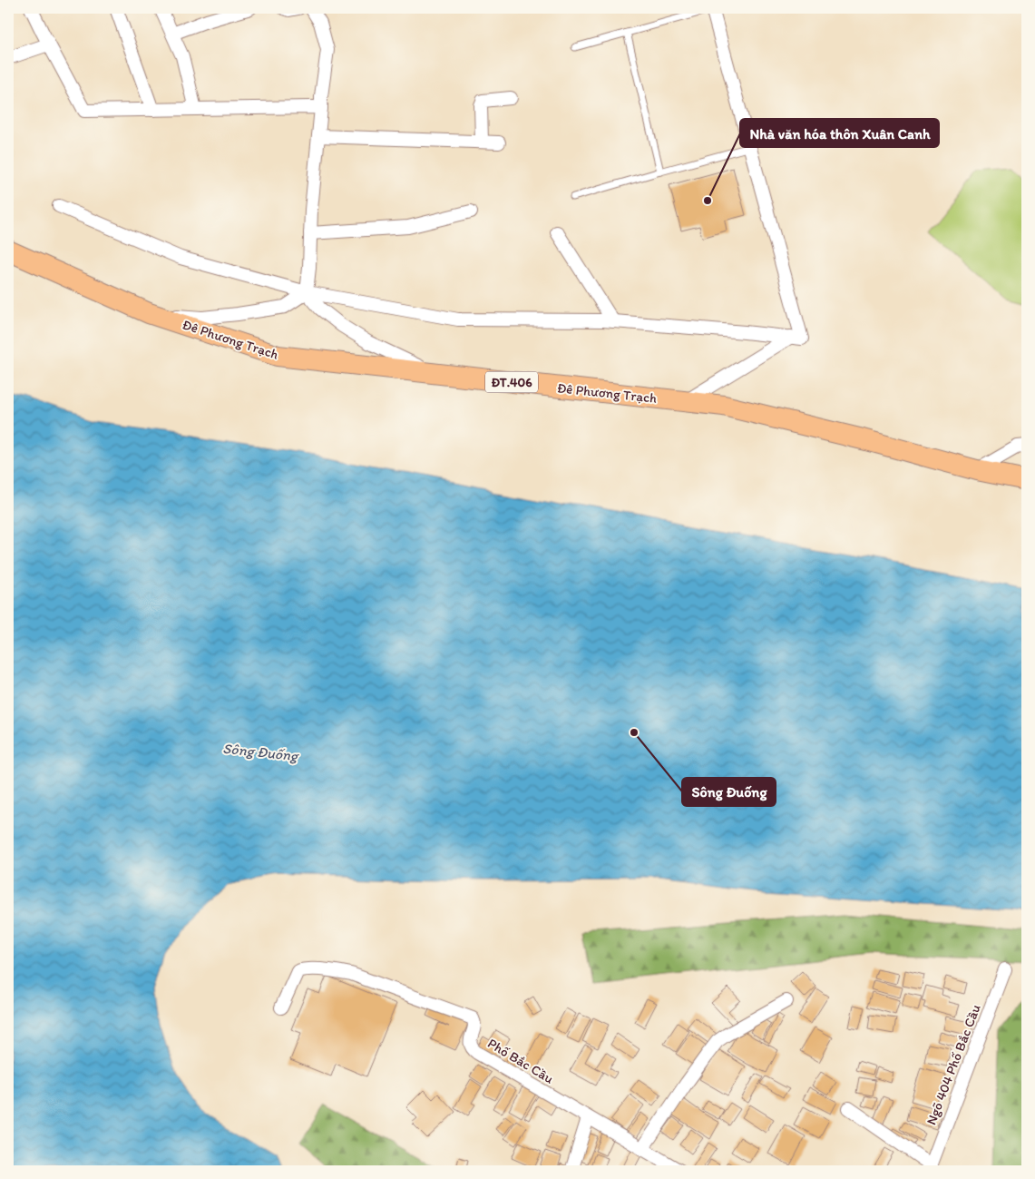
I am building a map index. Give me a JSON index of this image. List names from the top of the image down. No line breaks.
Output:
{"streets":{"main road":["Đê Phương Trạch","ĐT.406"],"street":["Phố Bắc Cầu","Ngõ 404 Phố Bắc Cầu"]},"water":["Sông Đuống"],"places":["Nhà văn hóa thôn Xuân Canh","Sông Đuống"]}
